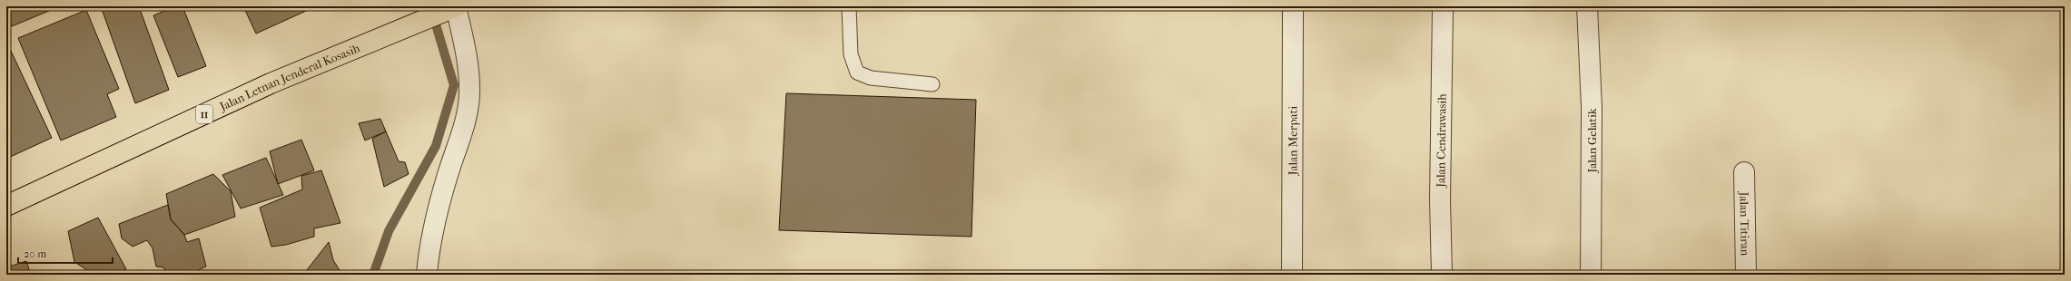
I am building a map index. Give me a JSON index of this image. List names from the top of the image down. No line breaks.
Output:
{"streets":{"highway":["Jalan Letnan Jenderal Kosasih","11"],"street":["Jalan Merpati","Jalan Cendrawasih","Jalan Gelatik","Jalan Titiran"]},"scale_bar":"20 m"}
